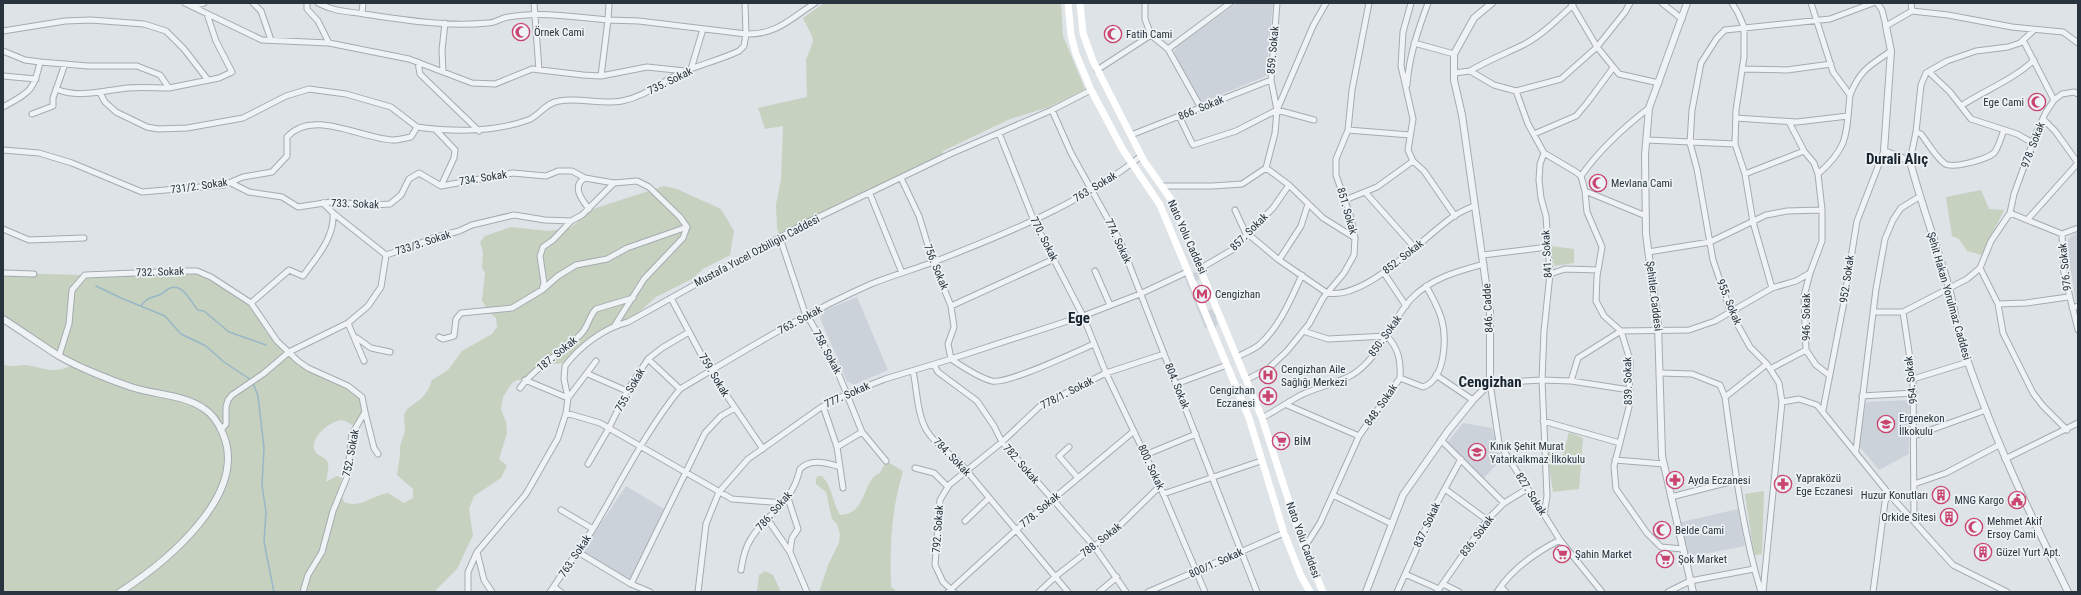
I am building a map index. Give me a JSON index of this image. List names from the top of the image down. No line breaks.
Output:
{"streets":{"main road":["Nato Yolu Caddesi"],"street":["859. Sokak","735. Sokak","866. Sokak","978. Sokak","734. Sokak","731/2. Sokak","763. Sokak","733. Sokak","851. Sokak","857. Sokak","770. Sokak","774. Sokak","733/3. Sokak","Mustafa Yucel Ozbiligin Caddesi","841. Sokak","852. Sokak","756. Sokak","976. Sokak","732. Sokak","952. Sokak","Şehitler Caddesi","Şehit Hakan Yorulmaz Caddesi","955. Sokak","846. Cadde","946. Sokak","850. Sokak","758. Sokak","187. Sokak","759. Sokak","954. Sokak","839. Sokak","804. Sokak","755. Sokak","778/1. Sokak","777. Sokak","848. Sokak","752. Sokak","784. Sokak","782. Sokak","800. Sokak","827. Sokak","778. Sokak","786. Sokak","837. Sokak","792. Sokak","836. Sokak","788. Sokak","800/1. Sokak"]},"crossings":[["859. Sokak","866. Sokak"],["735. Sokak","734. Sokak"],["866. Sokak","Nato Yolu Caddesi"],["978. Sokak","976. Sokak"],["734. Sokak","733. Sokak"],["731/2. Sokak","733. Sokak"],["763. Sokak","Nato Yolu Caddesi"],["763. Sokak","770. Sokak"],["763. Sokak","774. Sokak"],["763. Sokak","756. Sokak"],["763. Sokak","758. Sokak"],["763. Sokak","759. Sokak"],["851. Sokak","Nato Yolu Caddesi"],["851. Sokak","852. Sokak"],["857. Sokak","Nato Yolu Caddesi"],["Nato Yolu Caddesi","Mustafa Yucel Ozbiligin Caddesi"],["Nato Yolu Caddesi","850. Sokak"],["Nato Yolu Caddesi","777. Sokak"],["Nato Yolu Caddesi","848. Sokak"],["Nato Yolu Caddesi","800/1. Sokak"],["770. Sokak","Mustafa Yucel Ozbiligin Caddesi"],["770. Sokak","777. Sokak"],["770. Sokak","800. Sokak"],["774. Sokak","Mustafa Yucel Ozbiligin Caddesi"],["774. Sokak","804. Sokak"],["774. Sokak","777. Sokak"],["733/3. Sokak","732. Sokak"],["Mustafa Yucel Ozbiligin Caddesi","756. Sokak"],["Mustafa Yucel Ozbiligin Caddesi","758. Sokak"],["Mustafa Yucel Ozbiligin Caddesi","759. Sokak"],["841. Sokak","827. Sokak"],["852. Sokak","846. Cadde"],["756. Sokak","777. Sokak"],["Şehitler Caddesi","839. Sokak"],["955. Sokak","946. Sokak"],["846. Cadde","850. Sokak"],["846. Cadde","827. Sokak"],["850. Sokak","848. Sokak"],["758. Sokak","777. Sokak"],["759. Sokak","755. Sokak"],["759. Sokak","777. Sokak"],["804. Sokak","778/1. Sokak"],["804. Sokak","777. Sokak"],["804. Sokak","800/1. Sokak"],["778/1. Sokak","784. Sokak"],["778/1. Sokak","782. Sokak"],["778/1. Sokak","800. Sokak"],["778/1. Sokak","792. Sokak"],["777. Sokak","784. Sokak"],["777. Sokak","782. Sokak"],["784. Sokak","778. Sokak"],["784. Sokak","792. Sokak"],["784. Sokak","788. Sokak"],["782. Sokak","778. Sokak"],["782. Sokak","788. Sokak"],["800. Sokak","778. Sokak"],["800. Sokak","788. Sokak"],["800. Sokak","800/1. Sokak"],["827. Sokak","836. Sokak"],["778. Sokak","792. Sokak"]],"districts":["Durali Alıç","Ege","Cengizhan"],"places":{"mosque":["Örnek Cami","Fatih Cami","Ege Cami","Mevlana Cami","Mehmet Akif Ersoy Cami","Belde Cami"],"metro station":["Cengizhan"],"hospital":["Cengizhan Aile Sağlığı Merkezi"],"pharmacy":["Cengizhan Eczanesi","Ayda Eczanesi","Yapraközü Ege Eczanesi"],"school or university":["Ergenekon İlkokulu","Kınık Şehit Murat Yatarkalkmaz İlkokulu"],"supermarket":["BİM","Şahin Market","Şok Market"],"building":["Huzur Konutları","Orkide Sitesi","Güzel Yurt Apt."],"public building":["MNG Kargo"]}}
